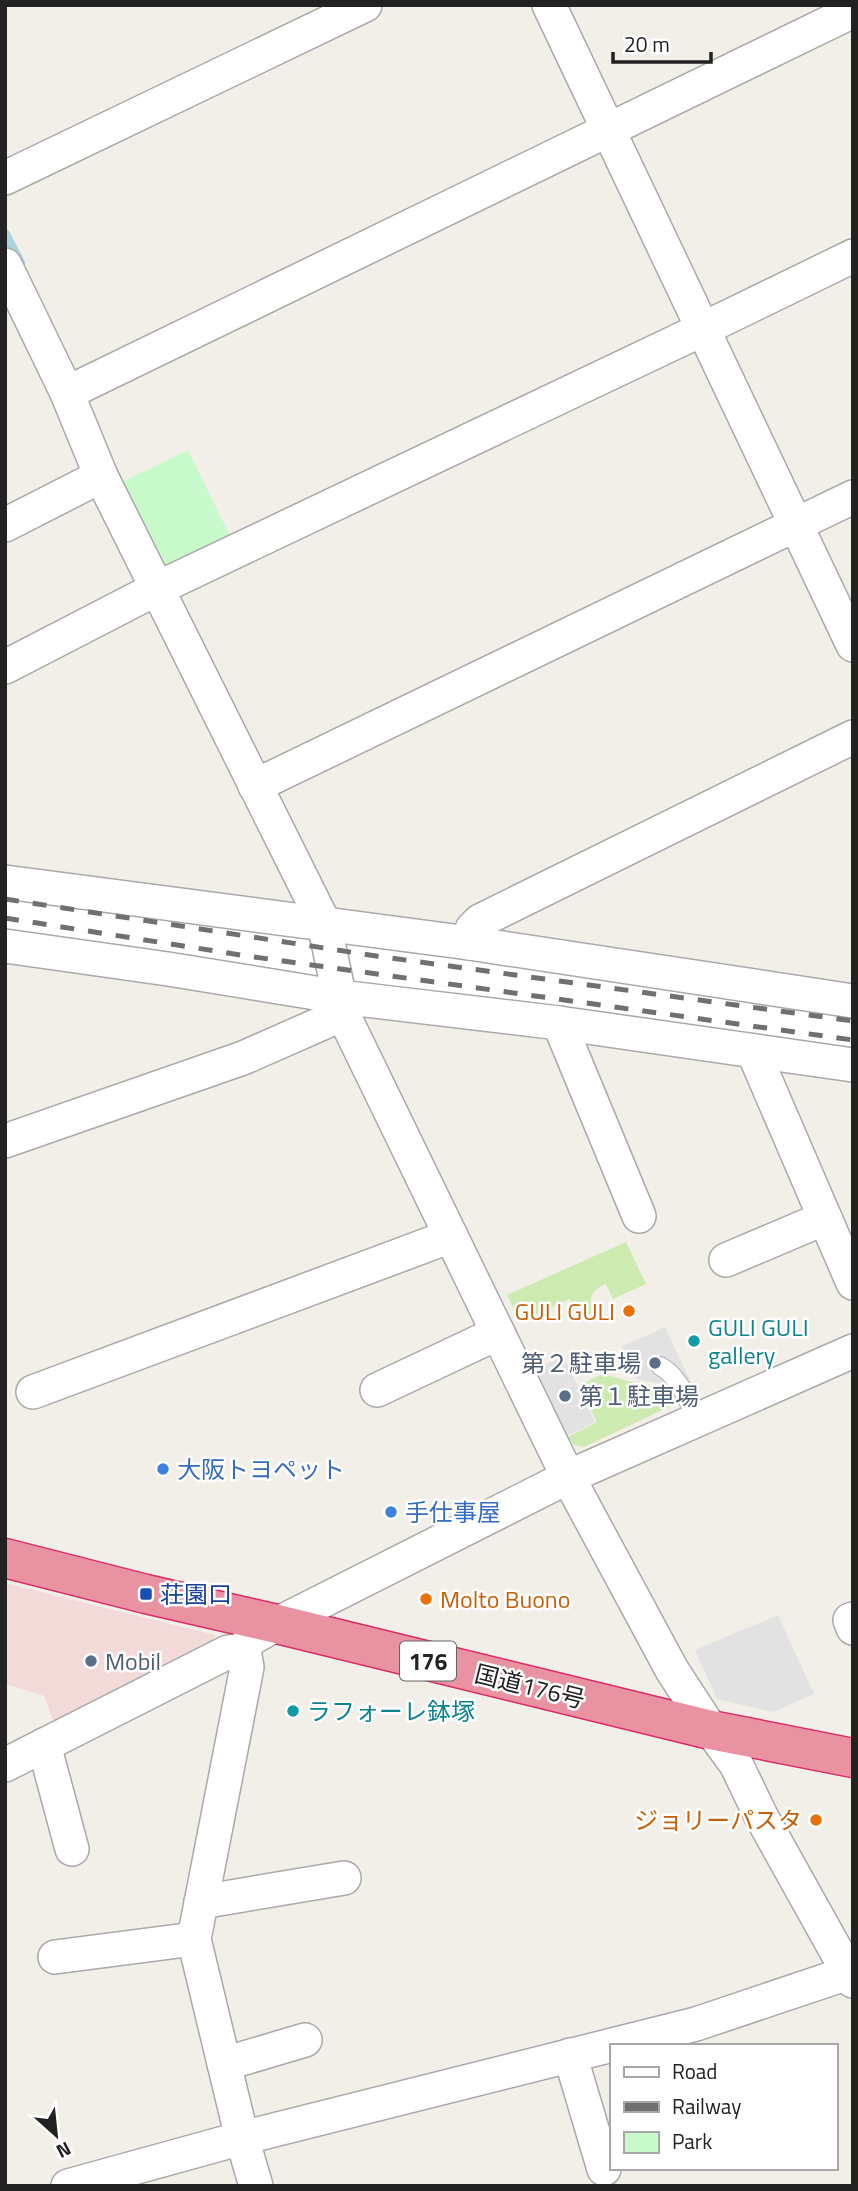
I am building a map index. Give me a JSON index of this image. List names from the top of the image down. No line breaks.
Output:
{"streets":{"highway":["176","国道176号"]},"places":{"other":["GULI GULI","GULI GULI gallery","第２駐車場","第１駐車場","大阪トヨペット","手仕事屋","Molto Buono","Mobil","ラフォーレ鉢塚","ジョリーパスタ"],"transit":["荘園口"]},"legend":["Road","Railway","Park"],"scale_bar":"20 m","north":"bottom right"}
